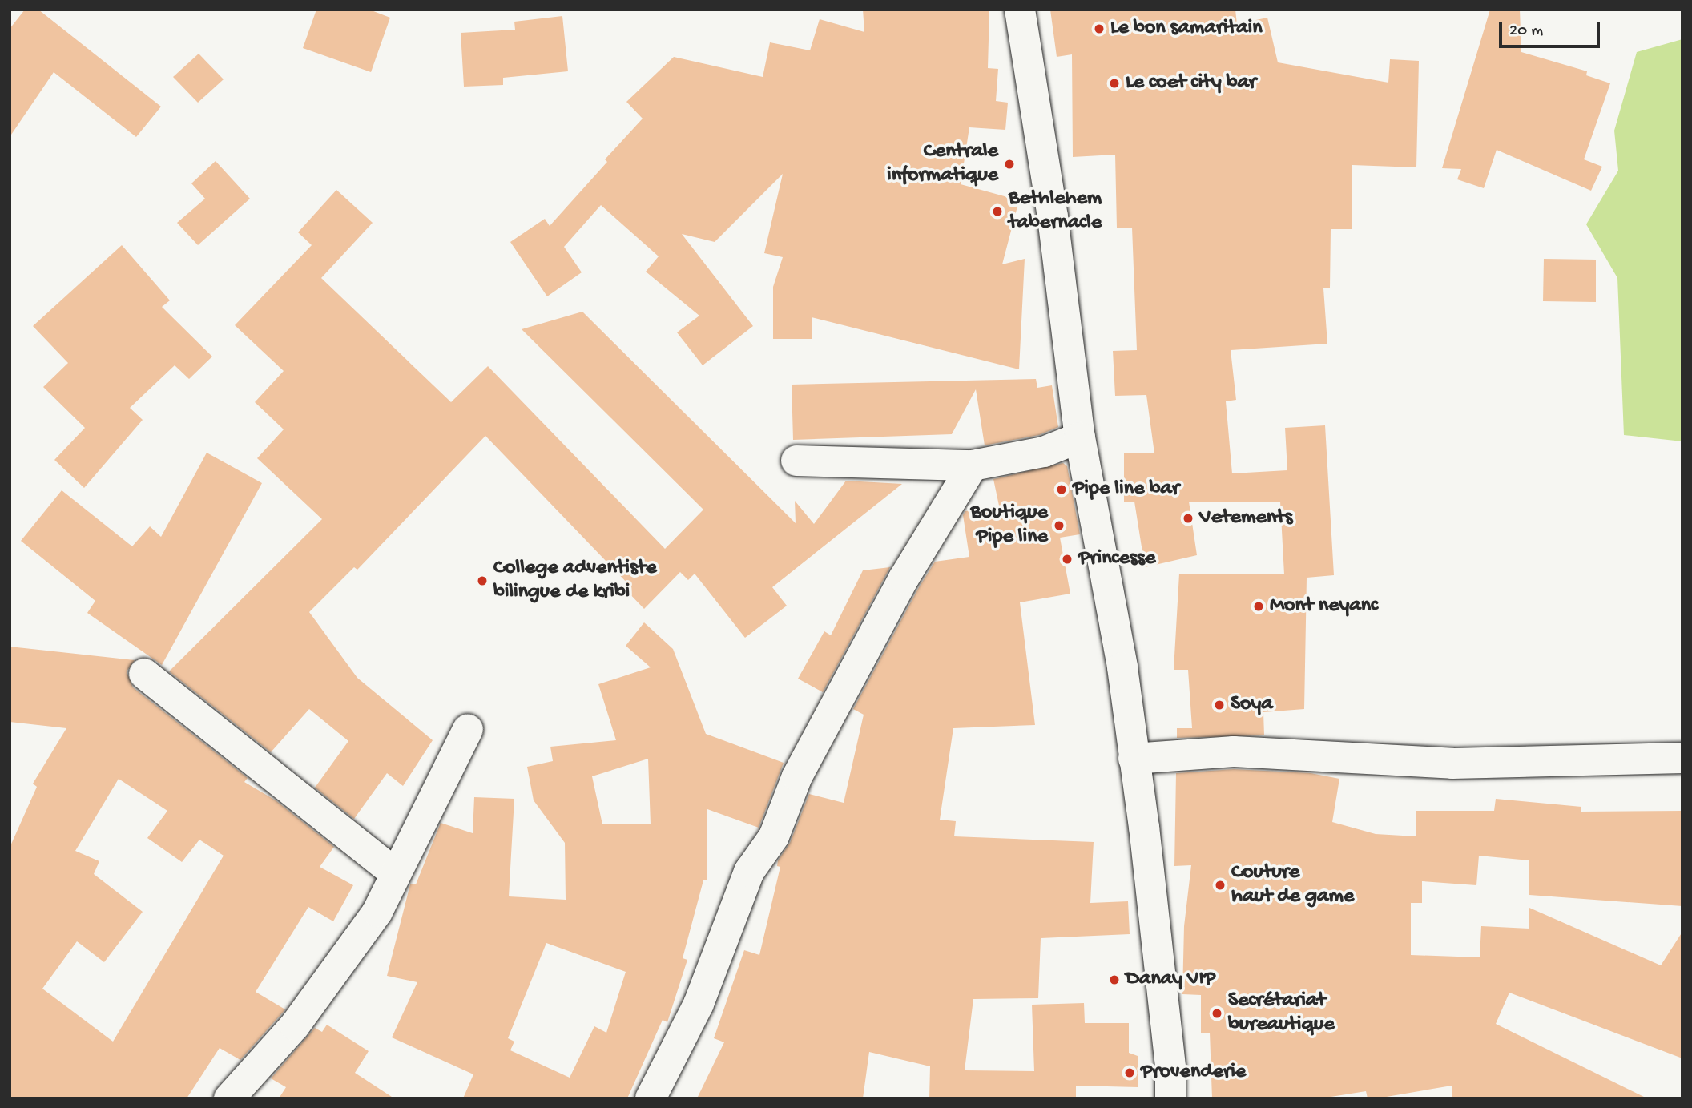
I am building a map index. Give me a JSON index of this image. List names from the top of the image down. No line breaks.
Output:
{"places":["Le bon samaritain","Le coet city bar","Centrale informatique","Bethlehem tabernacle","Pipe line bar","Vetements","Boutique Pipe line","Princesse","College adventiste bilingue de kribi","Mont neyanc","Soya","Couture haut de game","Danay VIP","Secrétariat bureautique","Provenderie"],"scale_bar":"20 m"}
